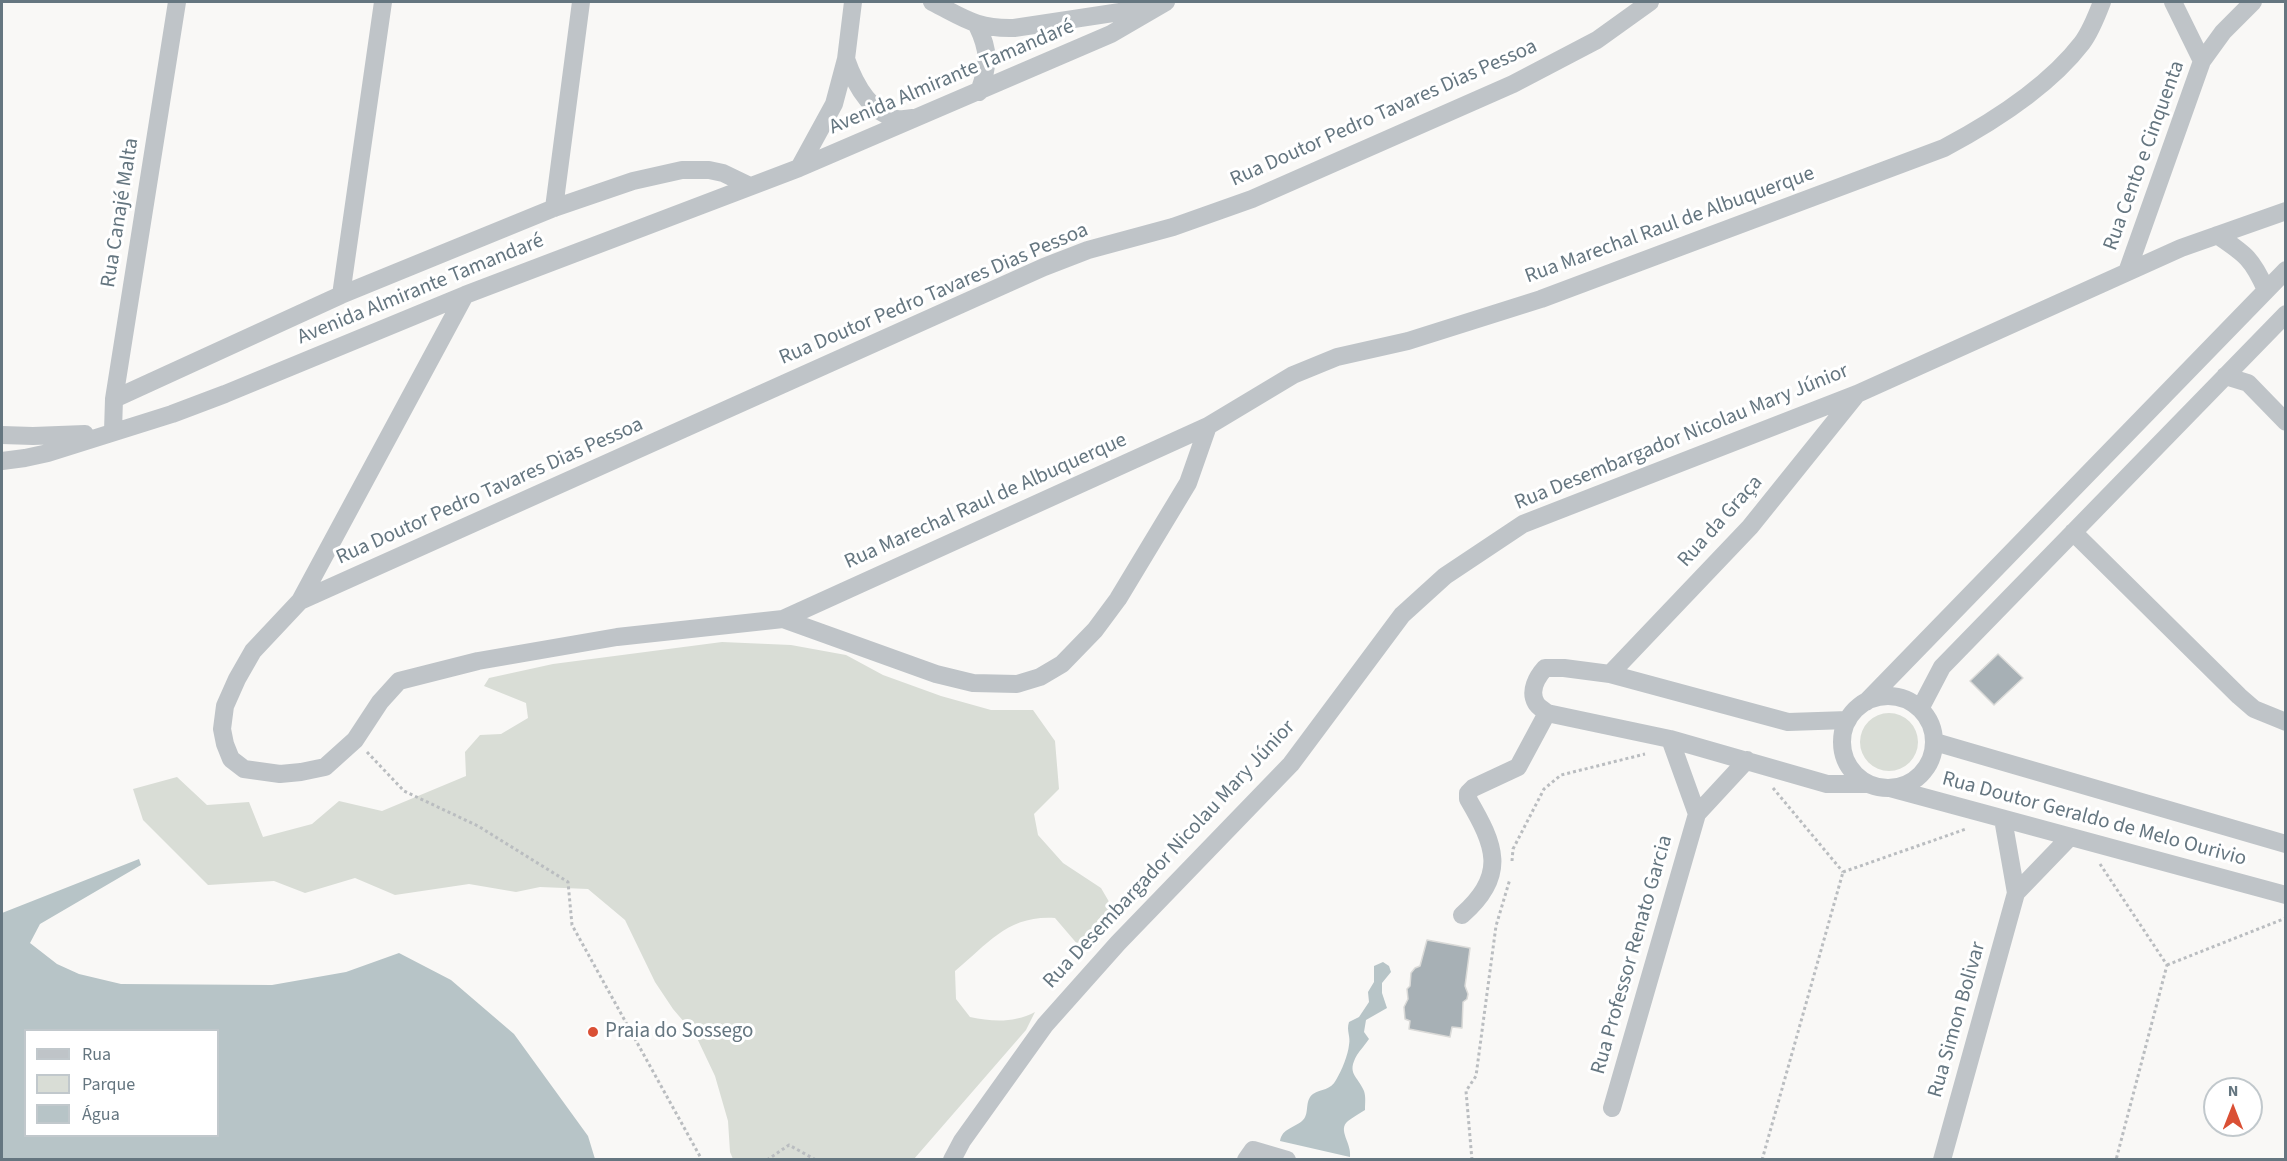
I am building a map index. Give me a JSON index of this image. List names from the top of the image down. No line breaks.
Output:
{"streets":{"street":["Avenida Almirante Tamandaré","Rua Doutor Pedro Tavares Dias Pessoa","Rua Cento e Cinquenta","Rua Canajé Malta","Rua Marechal Raul de Albuquerque","Rua Desembargador Nicolau Mary Júnior","Rua da Graça","Rua Doutor Geraldo de Melo Ourivio","Rua Professor Renato Garcia","Rua Simon Bolivar"]},"crossings":[["Avenida Almirante Tamandaré","Rua Canajé Malta"],["Avenida Almirante Tamandaré","Rua Marechal Raul de Albuquerque"],["Rua Doutor Pedro Tavares Dias Pessoa","Rua Marechal Raul de Albuquerque"],["Rua Cento e Cinquenta","Rua Desembargador Nicolau Mary Júnior"],["Rua Desembargador Nicolau Mary Júnior","Rua da Graça"],["Rua Doutor Geraldo de Melo Ourivio","Rua Simon Bolivar"]],"places":["Praia do Sossego"],"legend":["Rua","Parque","Água"],"north":"top"}
